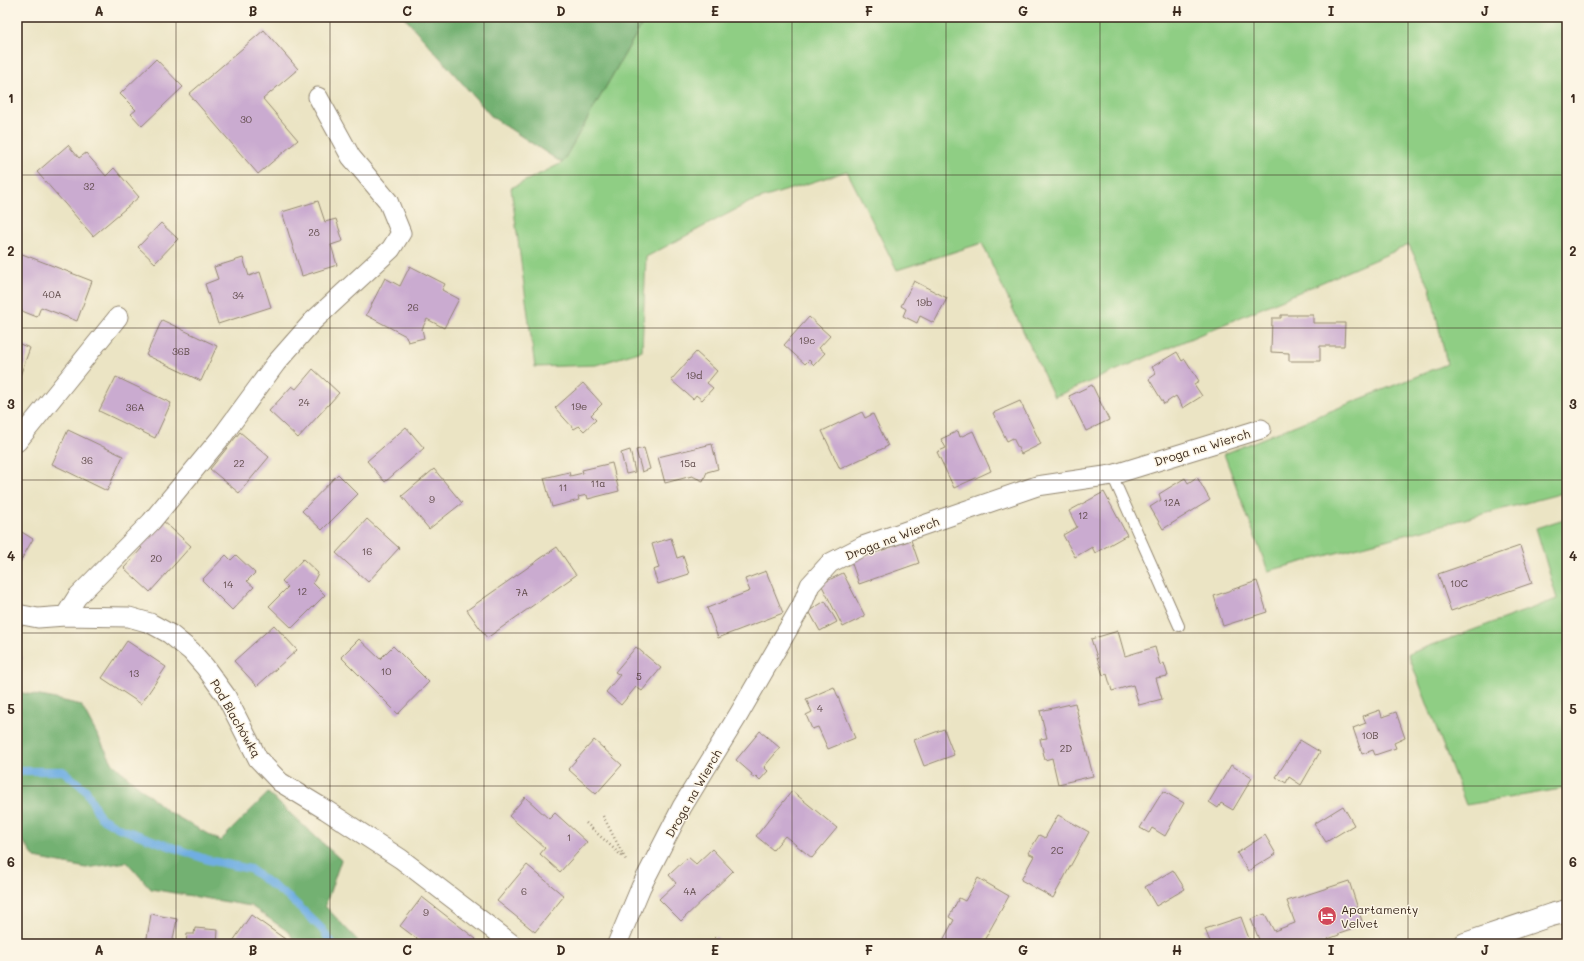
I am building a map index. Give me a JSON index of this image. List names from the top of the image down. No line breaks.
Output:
{"streets":{"street":["Droga na Wierch","Pod Blachówką"]},"places":{"hotel":["Apartamenty Velvet"]},"house_numbers":["30","32","28","40A","34","19b","26","19c","36B","19d","24","19e","36A","36","22","15a","11a","11","9","12A","12","16","20","10C","14","12","7A","10","13","5","4","10B","2D","1","2C","6","4A","9"],"grid":{"columns":["A","B","C","D","E","F","G","H","I","J"],"rows":["1","2","3","4","5","6"]}}
